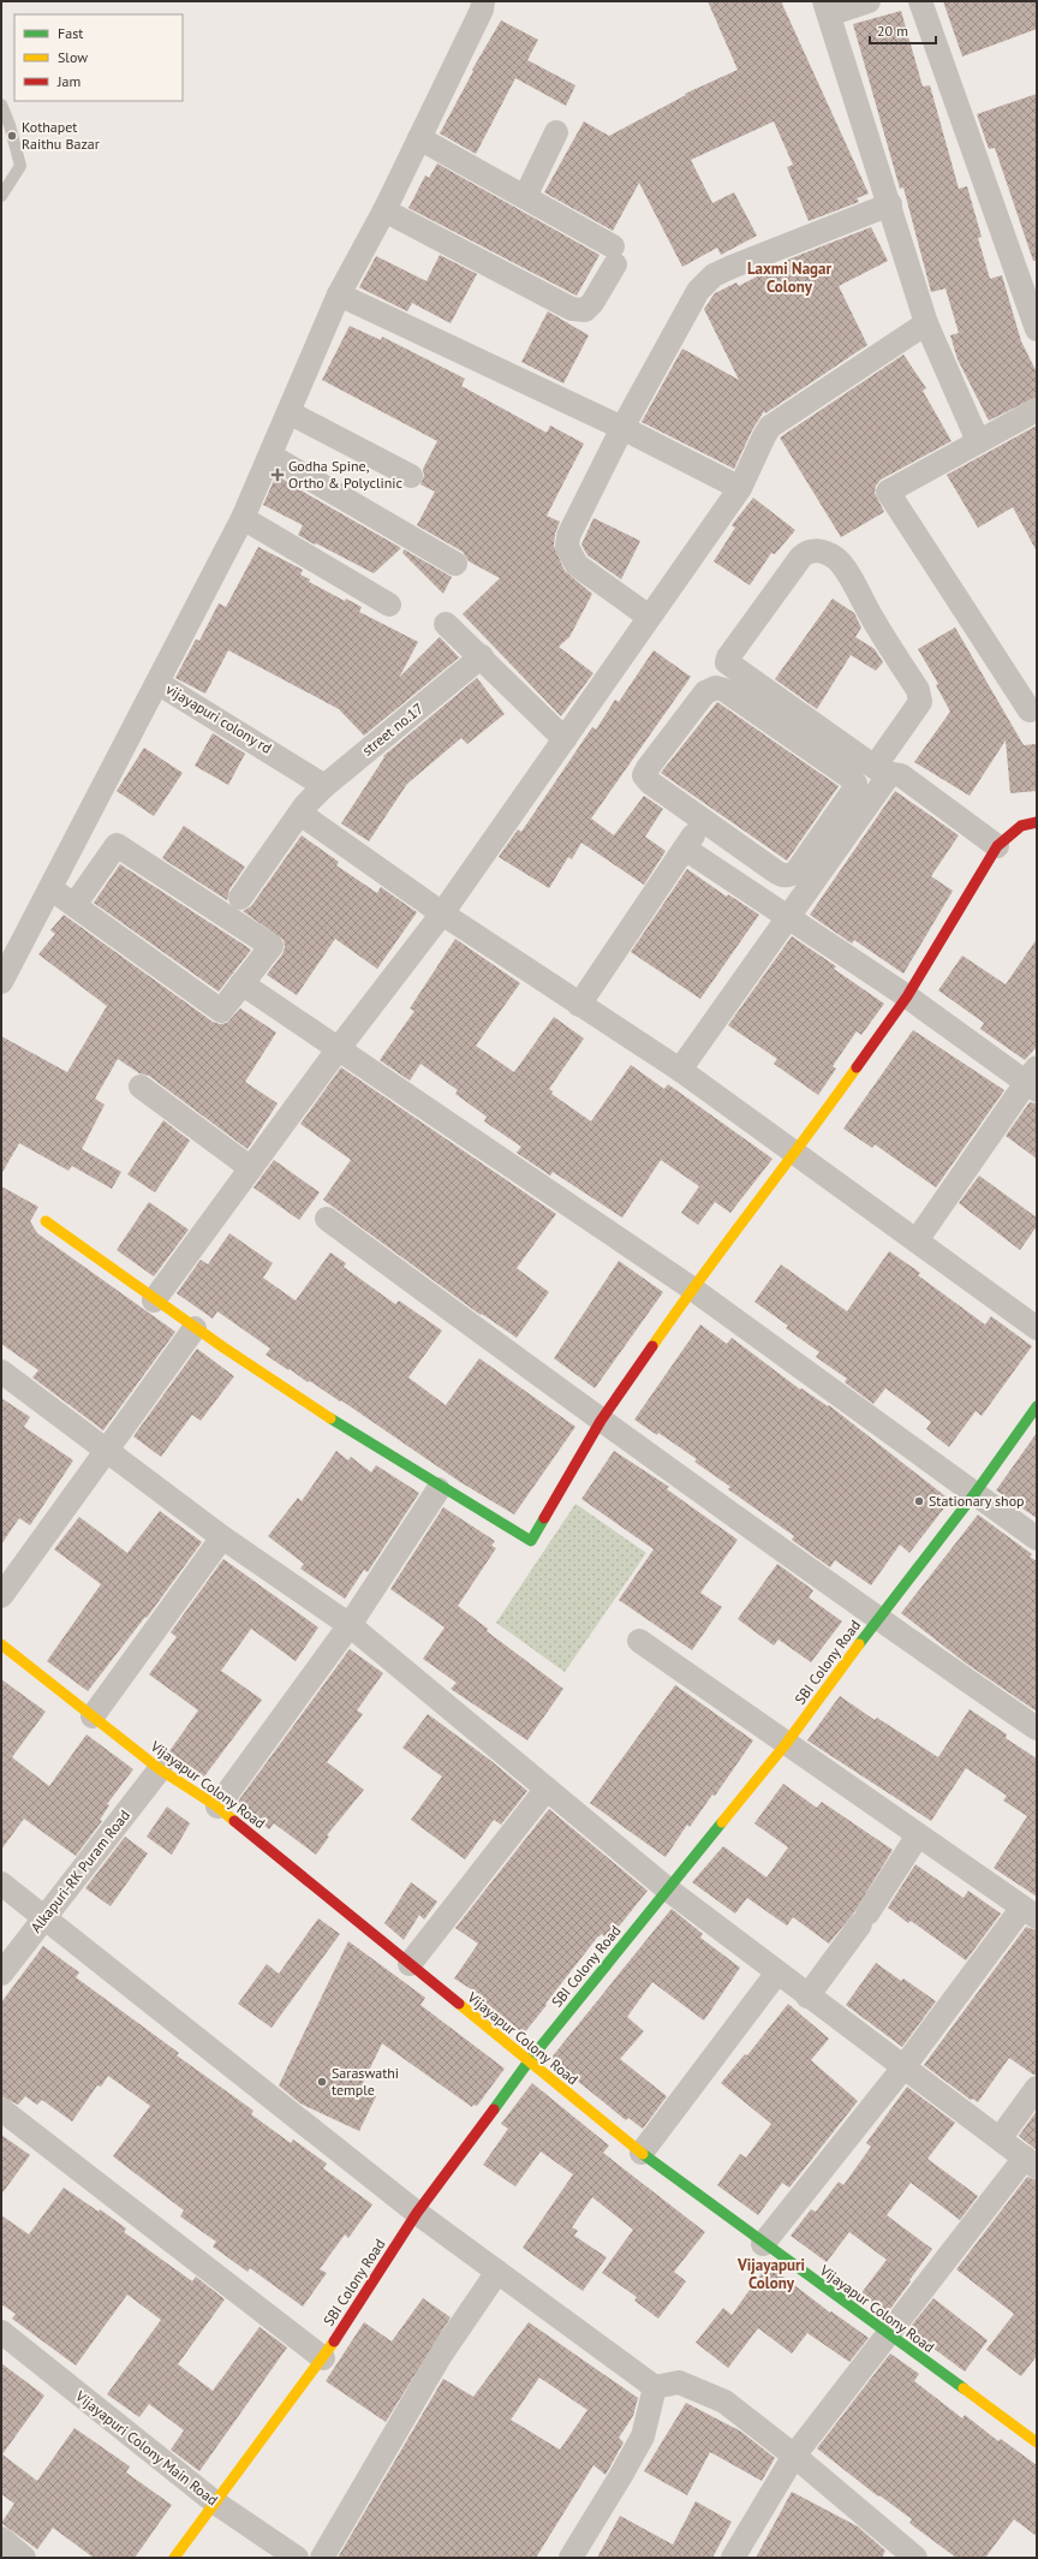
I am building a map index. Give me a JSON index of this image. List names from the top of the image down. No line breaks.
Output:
{"streets":{"street":["vijayapuri colony rd","street no.17","SBI Colony Road","Vijayapur Colony Road","Alkapuri-RK Puram Road","Vijayapuri Colony Main Road"]},"crossings":[["vijayapuri colony rd","street no.17"],["SBI Colony Road","Vijayapur Colony Road"],["SBI Colony Road","Vijayapuri Colony Main Road"],["Vijayapur Colony Road","Alkapuri-RK Puram Road"]],"districts":["Laxmi Nagar Colony","Vijayapuri Colony"],"places":{"other":["Kothapet Raithu Bazar","Stationary shop","Saraswathi temple"],"health":["Godha Spine, Ortho & Polyclinic"]},"legend":["Fast","Slow","Jam"],"scale_bar":"20 m"}
